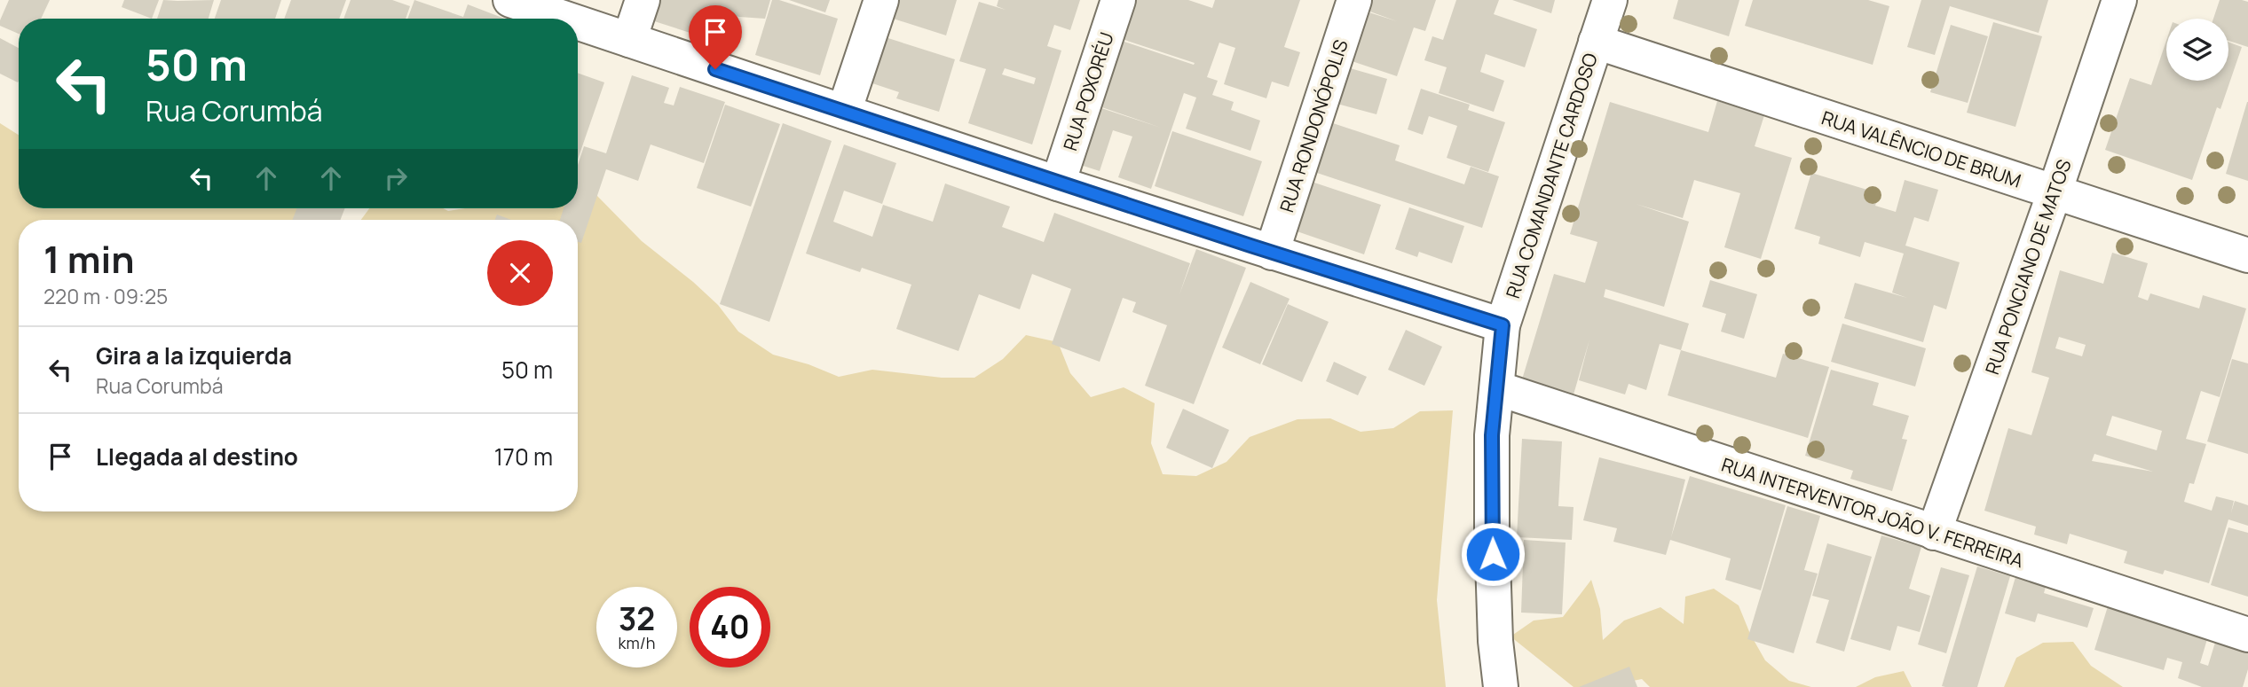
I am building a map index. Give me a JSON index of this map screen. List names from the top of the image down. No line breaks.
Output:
{"streets":{"street":["RUA POXORÉU","RUA RONDONÓPOLIS","RUA VALÊNCIO DE BRUM","RUA COMANDANTE CARDOSO","RUA PONCIANO DE MATOS","RUA INTERVENTOR JOÃO V. FERREIRA"]},"crossings":[["RUA VALÊNCIO DE BRUM","RUA COMANDANTE CARDOSO"],["RUA VALÊNCIO DE BRUM","RUA PONCIANO DE MATOS"],["RUA COMANDANTE CARDOSO","RUA INTERVENTOR JOÃO V. FERREIRA"],["RUA PONCIANO DE MATOS","RUA INTERVENTOR JOÃO V. FERREIRA"]],"page":{"turn":["50 m","Rua Corumbá"],"heading":["1 min","220 m · 09:25"],"list":[{"name":"Gira a la izquierda","note":"Rua Corumbá","value":"50 m"},{"name":"Llegada al destino","value":"170 m"}],"speed":"32 km/h","limit":"40"}}
